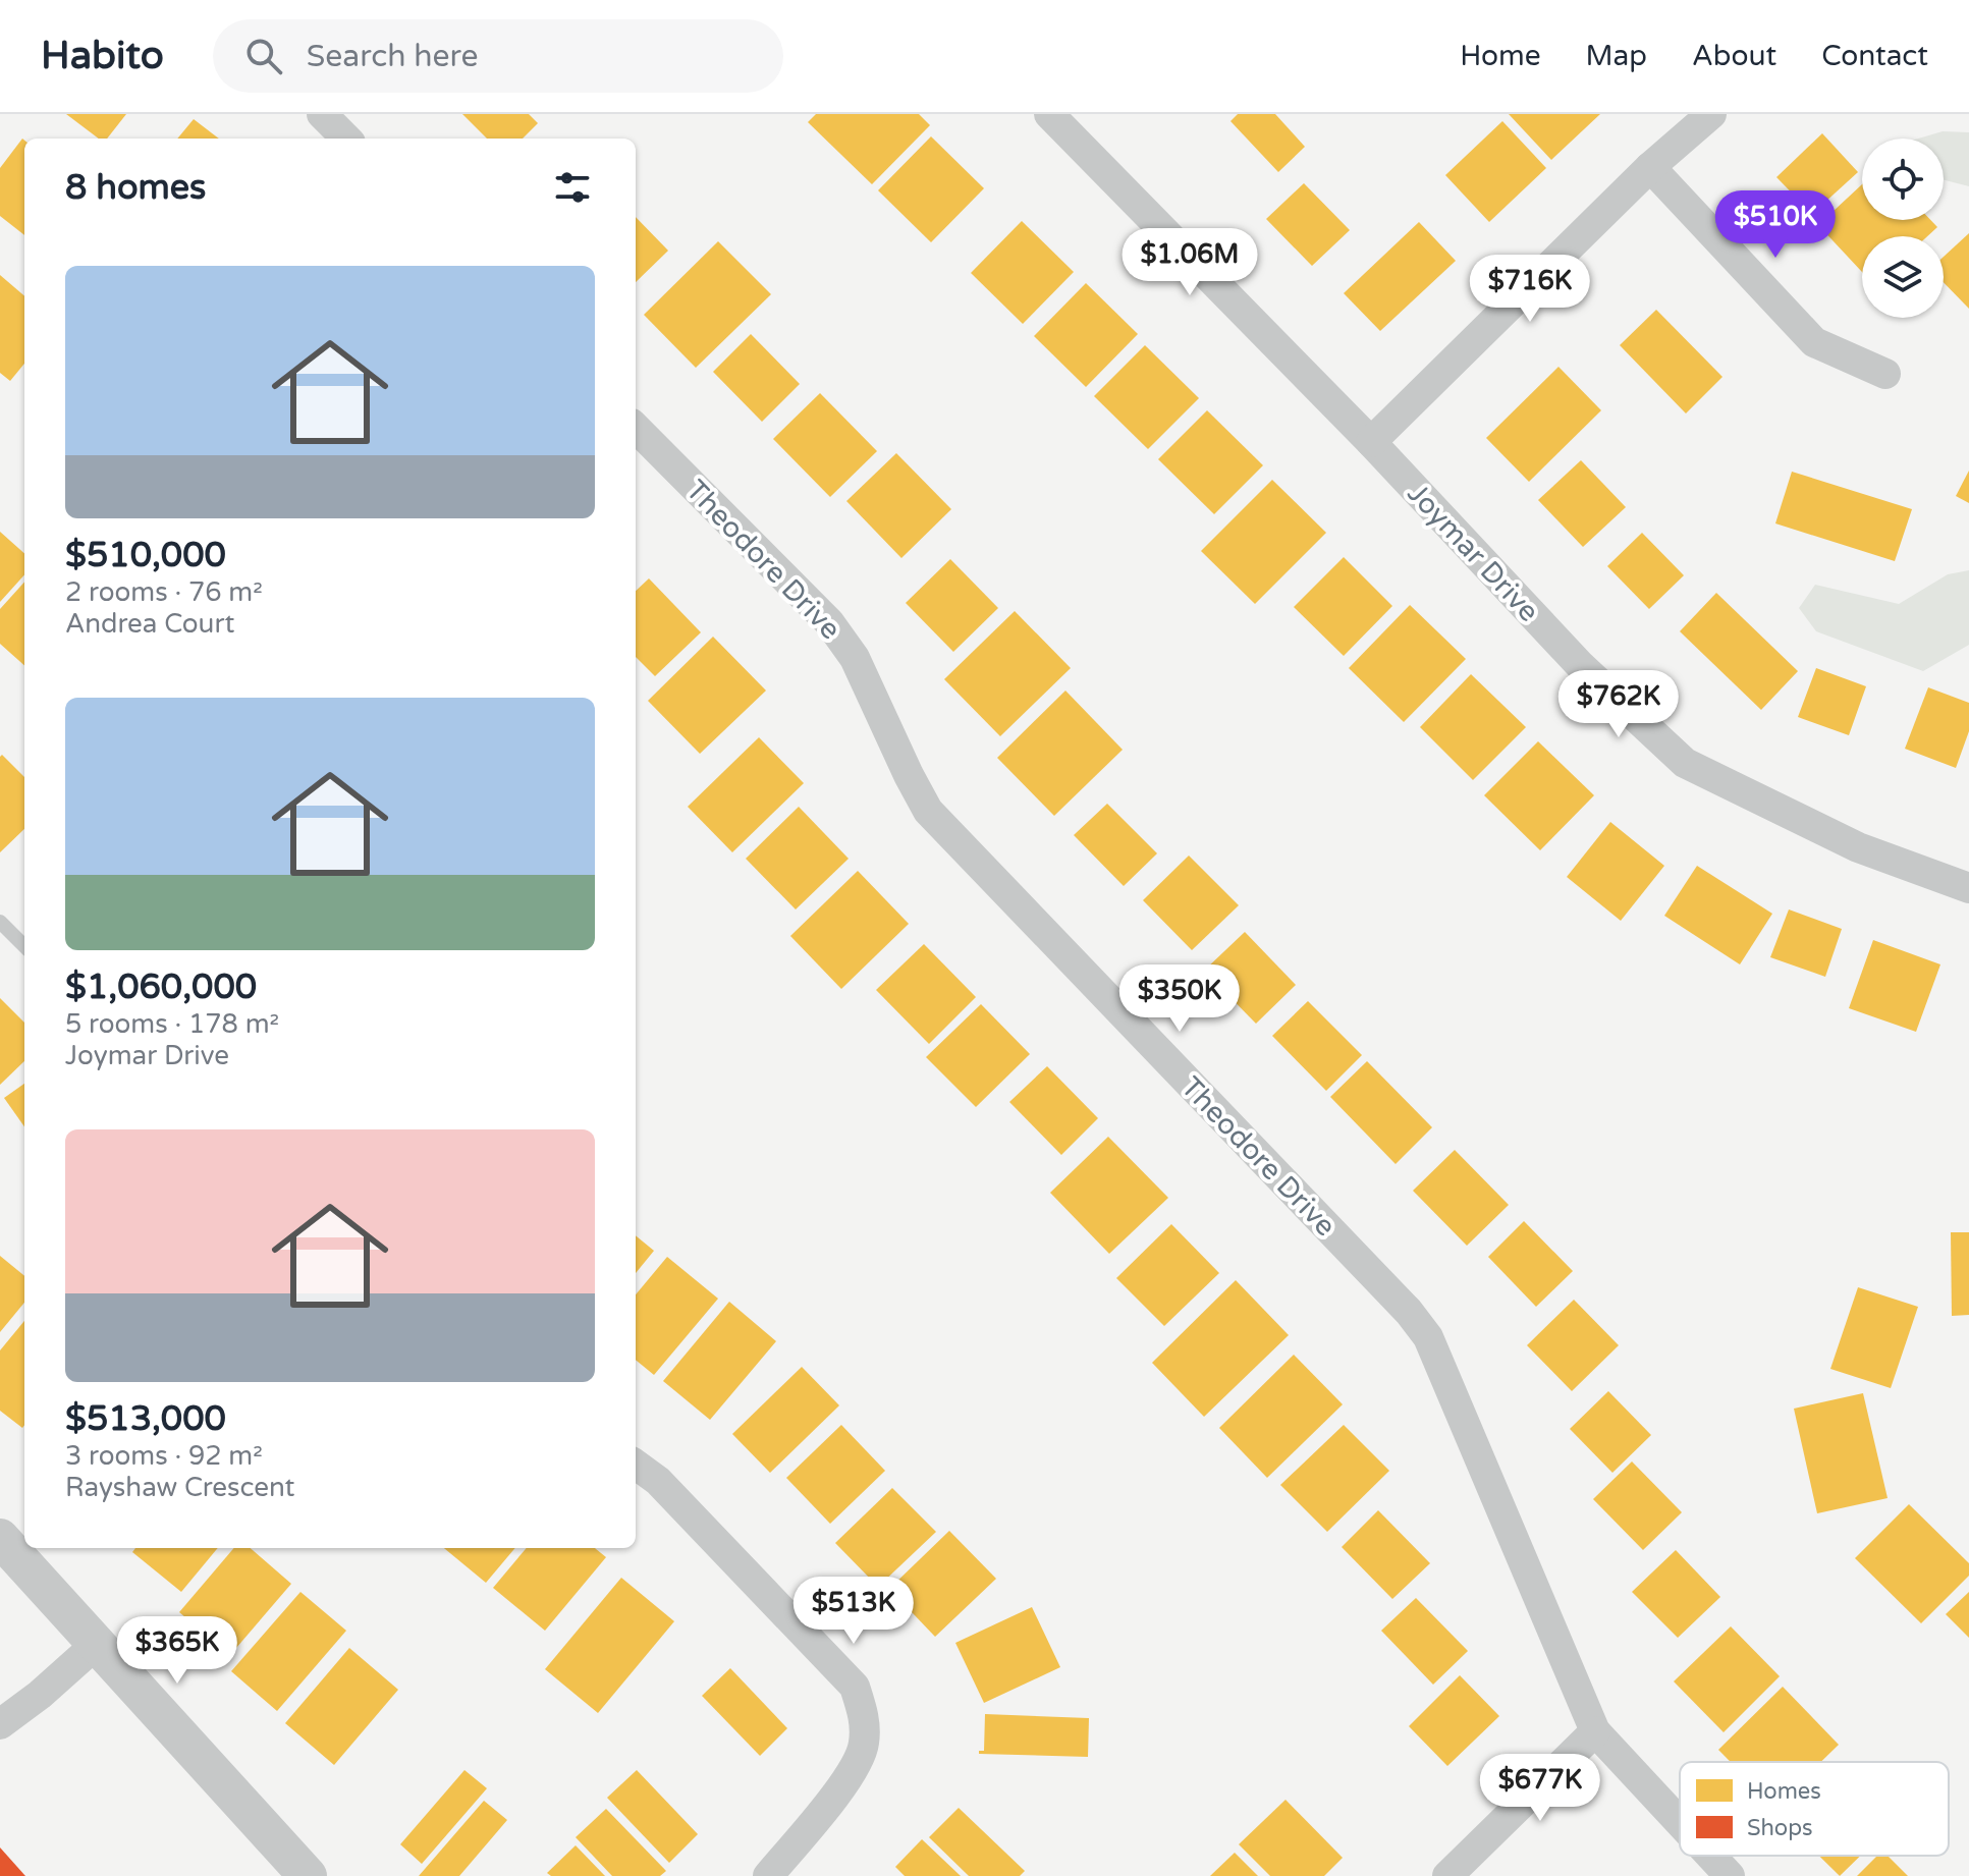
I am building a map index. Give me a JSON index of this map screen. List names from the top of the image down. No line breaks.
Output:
{"streets":{"street":["Joymar Drive","Theodore Drive"]},"legend":["Homes","Shops"],"page":{"header":"Habito","search":"Search here","nav":["Home","Map","About","Contact"],"heading":"8 homes","price":["$510K","$1.06M","$716K","$762K","$350K","$513K","$365K","$677K"],"list":[{"name":"$510,000","note":"2 rooms · 76 m² · Andrea Court"},{"name":"$1,060,000","note":"5 rooms · 178 m² · Joymar Drive"},{"name":"$513,000","note":"3 rooms · 92 m² · Rayshaw Crescent"}]}}
